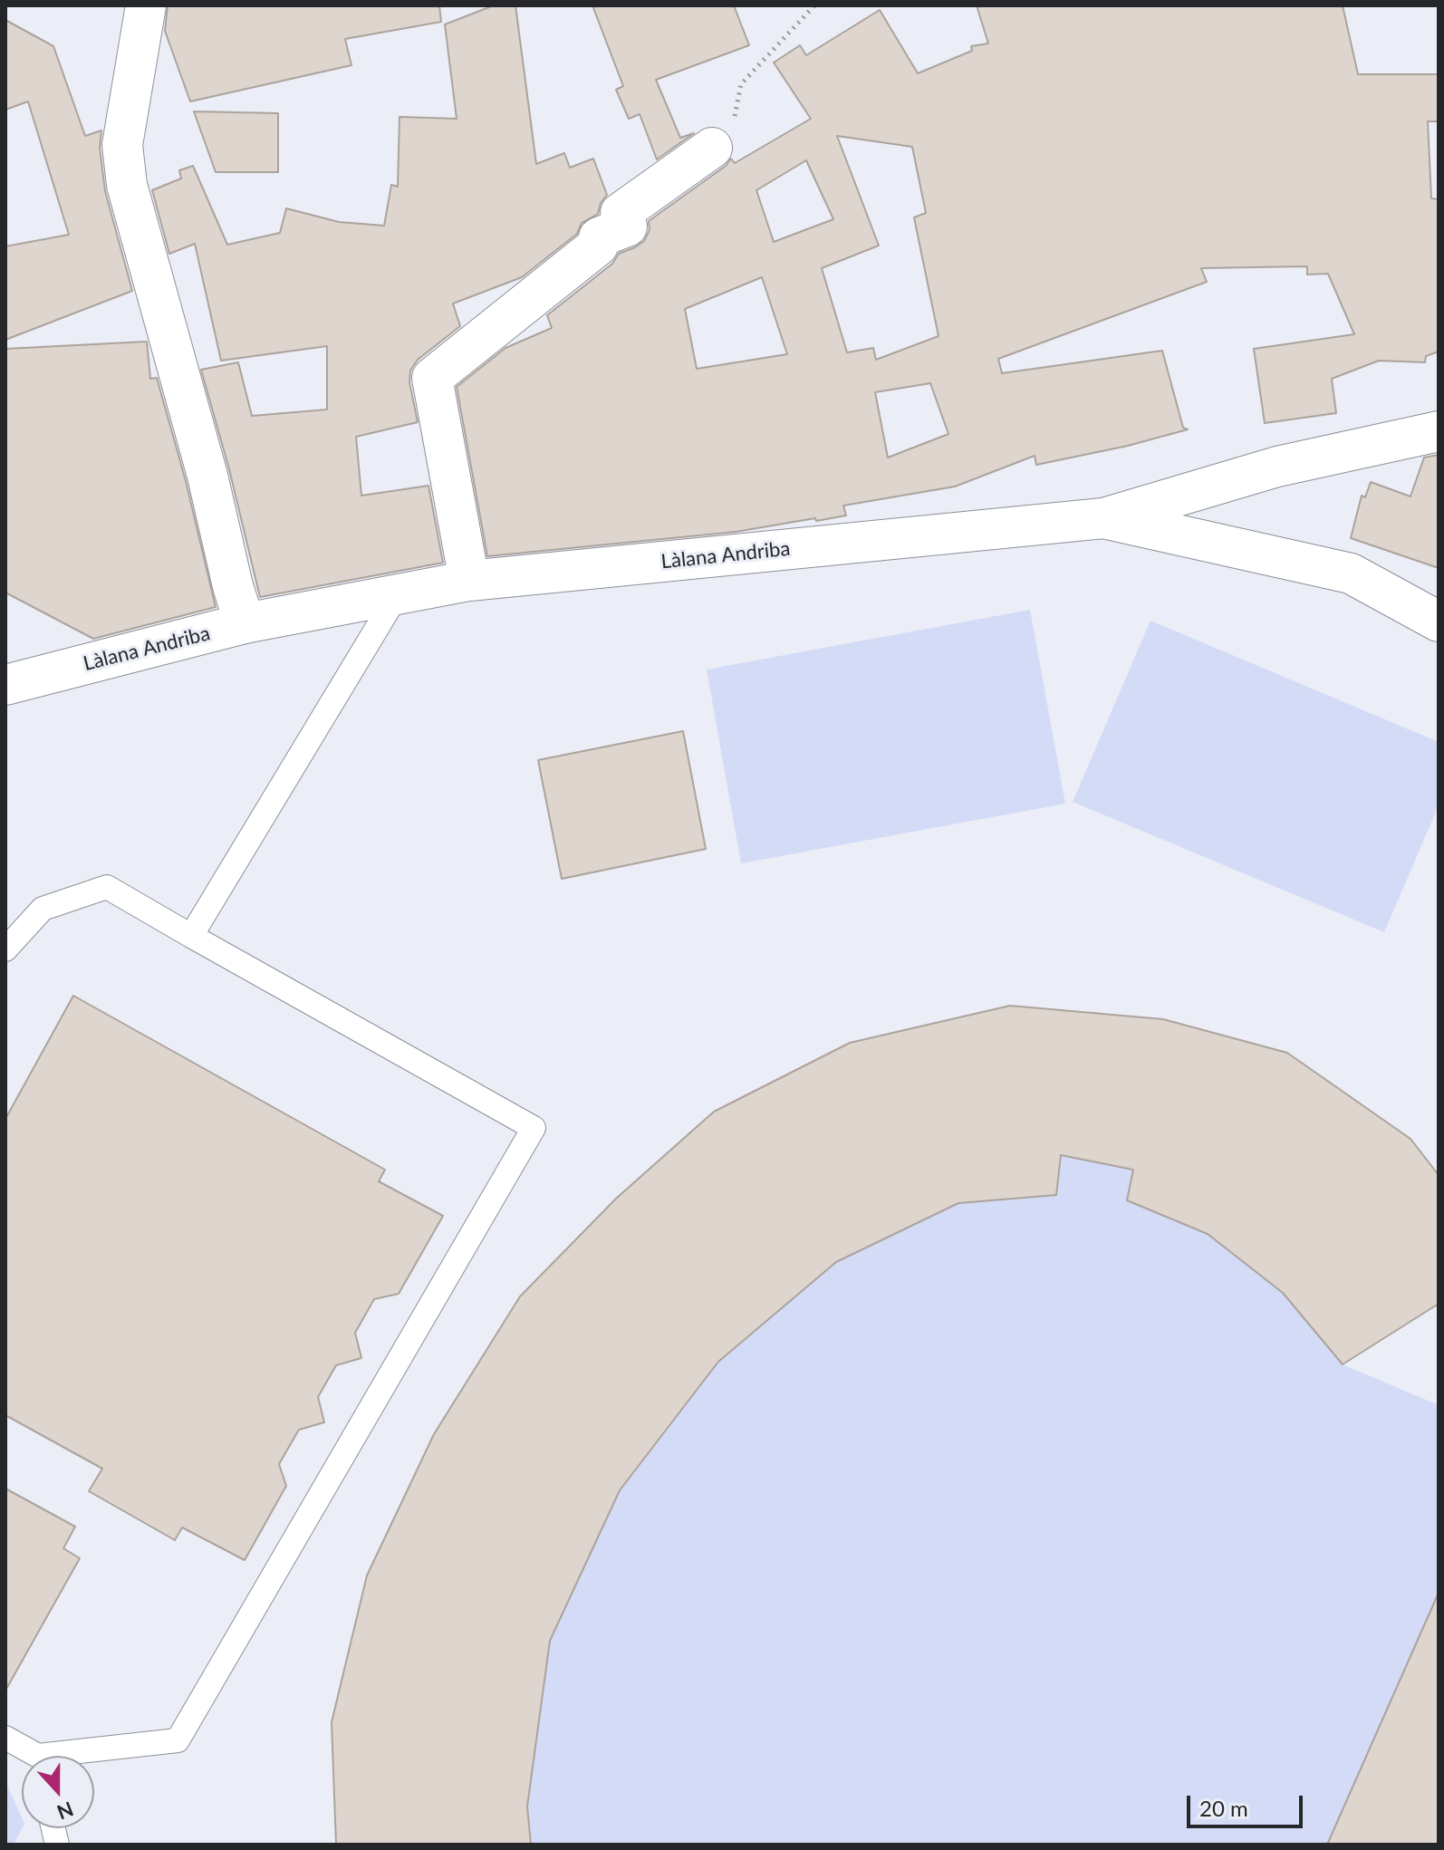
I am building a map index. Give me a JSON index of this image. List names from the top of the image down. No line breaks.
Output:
{"streets":{"street":["Làlana Andriba"]},"scale_bar":"20 m","north":"bottom"}
